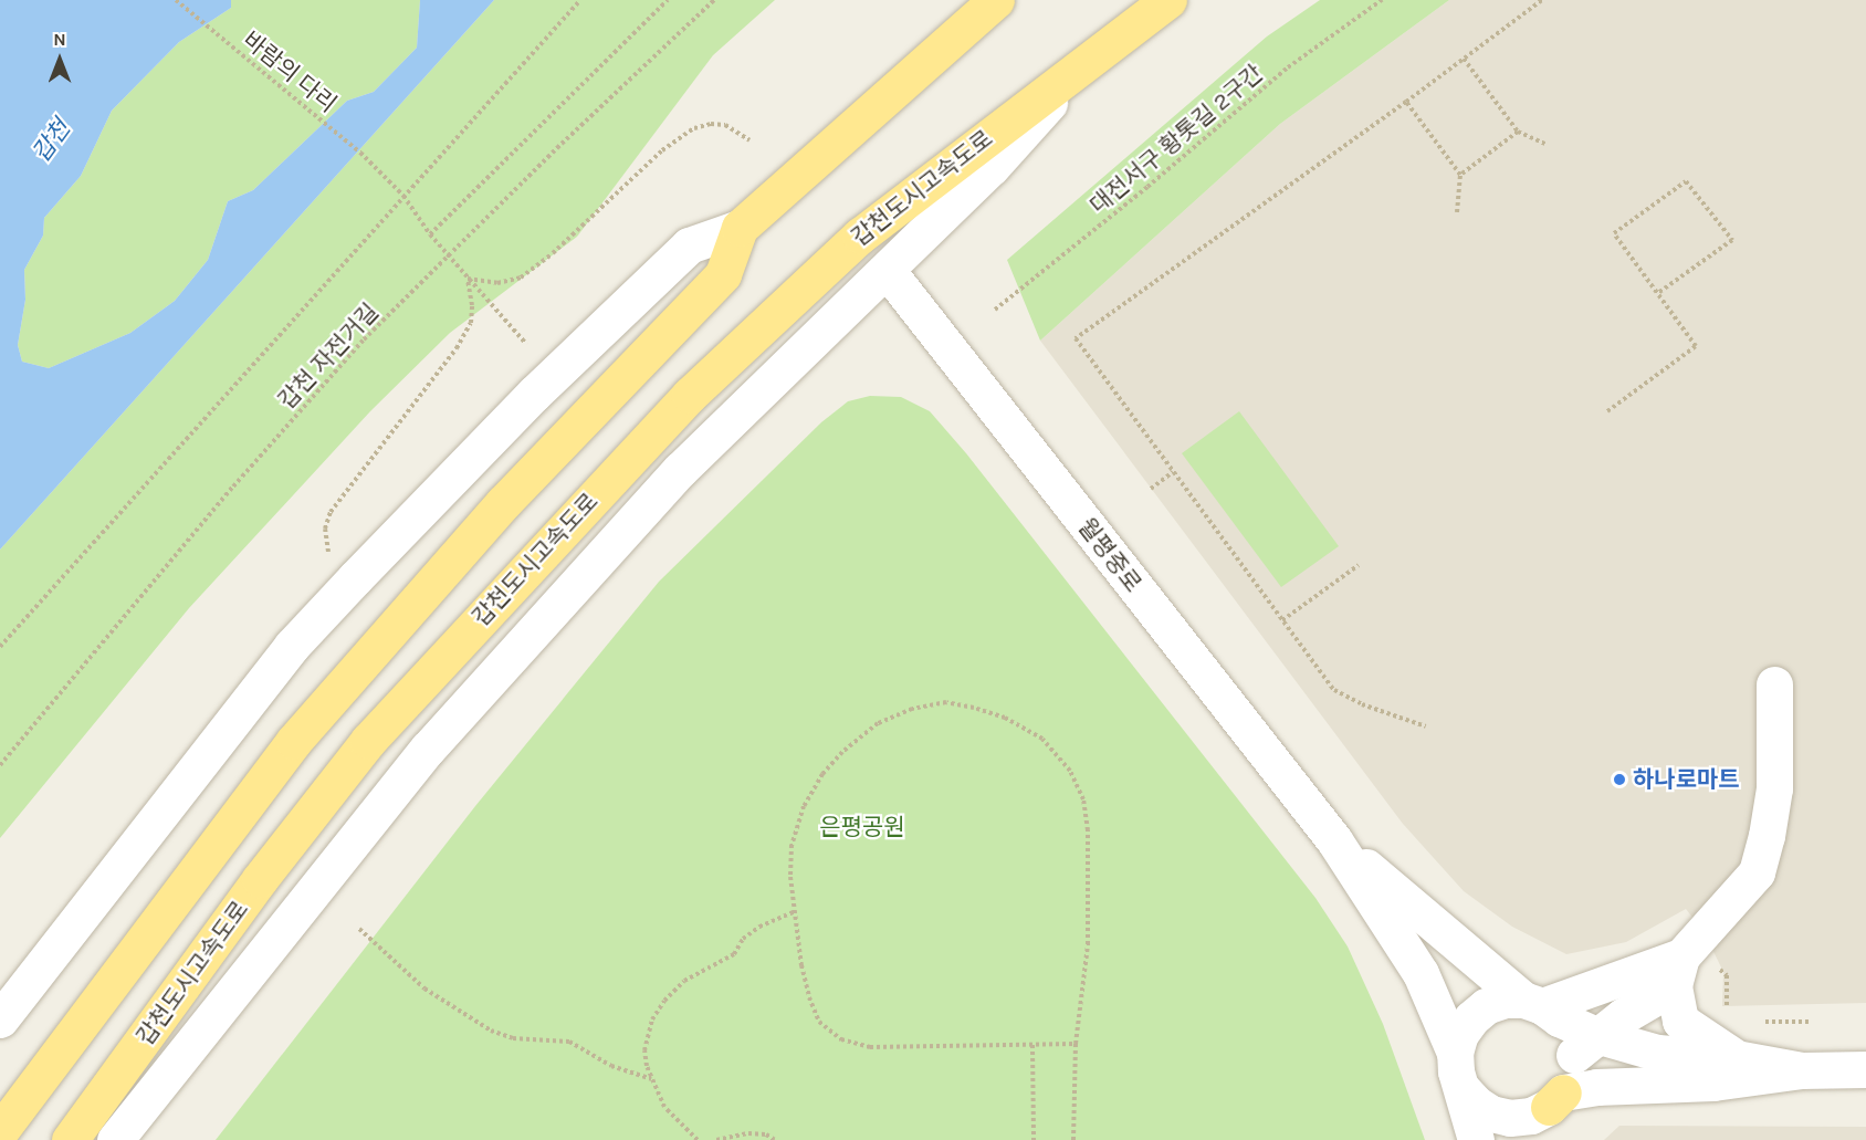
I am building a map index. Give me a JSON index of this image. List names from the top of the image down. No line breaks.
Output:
{"streets":{"main road":["갑천도시고속도로"],"street":["월평중로"],"path":["바람의 다리","대전서구 황톳길 2구간","갑천 자전거길"]},"crossings":[["바람의 다리","갑천 자전거길"]],"water":["갑천"],"parks":["은평공원"],"places":["하나로마트"],"north":"top"}
